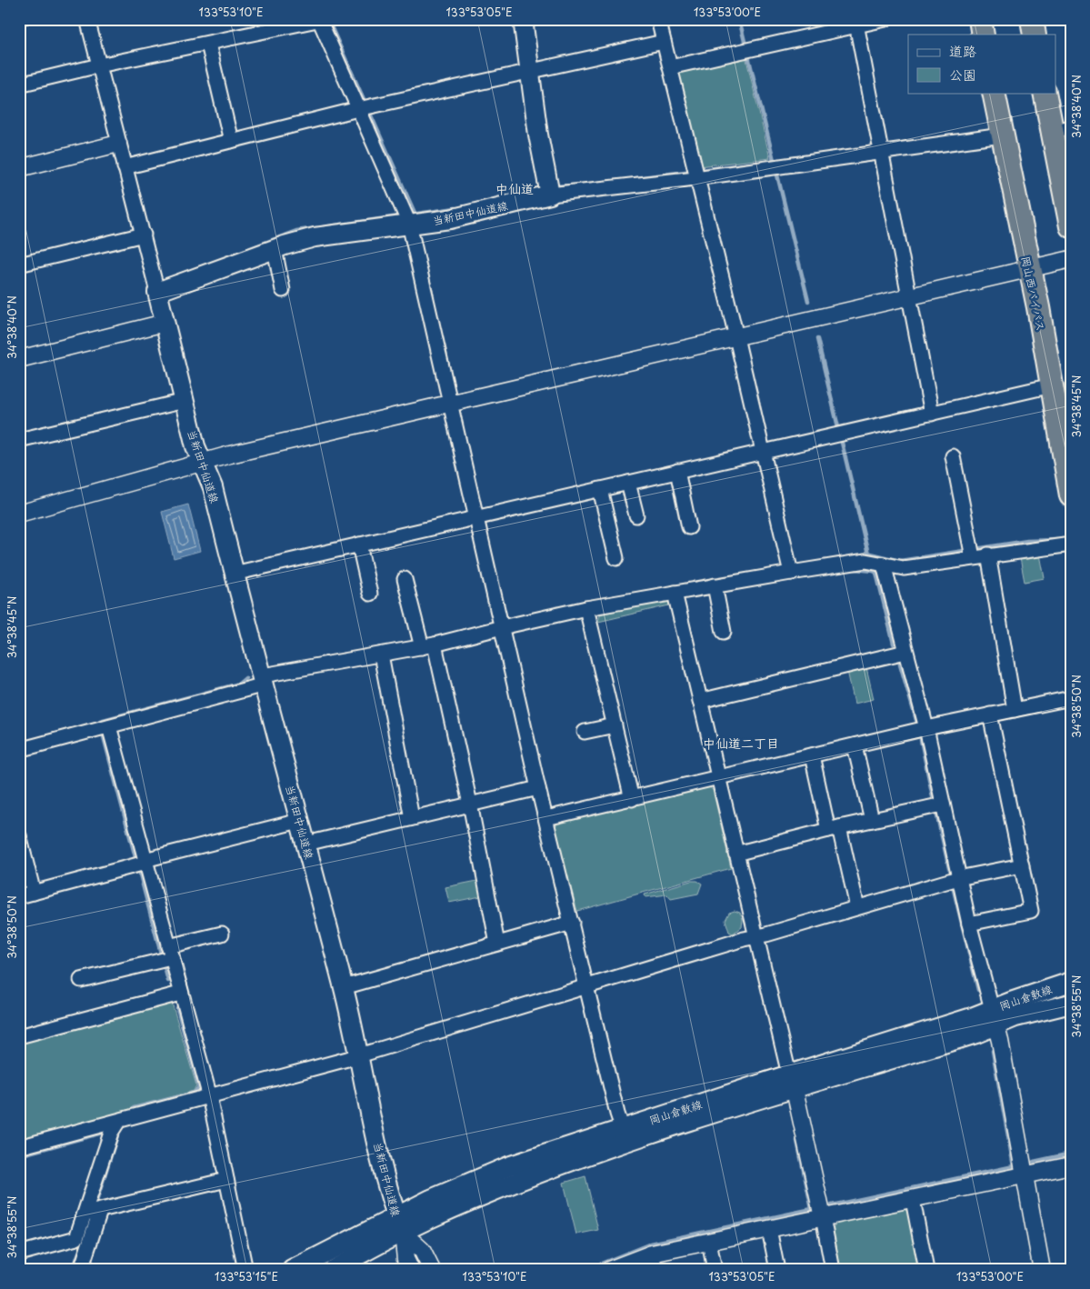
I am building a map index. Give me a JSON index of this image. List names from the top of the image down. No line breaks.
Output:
{"streets":{"highway":["岡山西バイパス"],"main road":["当新田中仙道線","岡山倉敷線"]},"crossings":[["当新田中仙道線","岡山倉敷線"]],"districts":["中仙道","中仙道二丁目"],"legend":["道路","公園"],"coordinates":["133°53'10\"E","133°53'05\"E","133°53'00\"E","34°38'40\"N","34°38'45\"N","34°38'50\"N","34°38'55\"N","133°53'15\"E"]}
